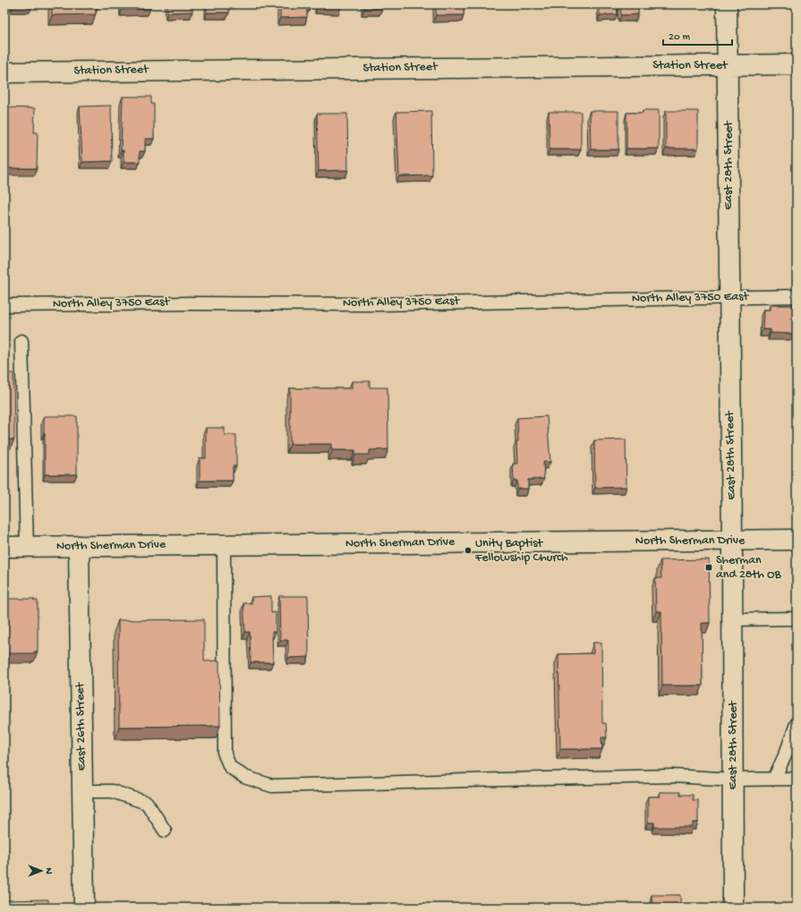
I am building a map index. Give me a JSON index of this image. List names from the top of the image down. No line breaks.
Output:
{"streets":{"street":["Station Street","East 28th Street","North Sherman Drive","East 26th Street"],"lane":["North Alley 3750 East"]},"crossings":[["Station Street","East 28th Street"],["East 28th Street","North Alley 3750 East"],["East 28th Street","North Sherman Drive"],["North Sherman Drive","East 26th Street"]],"places":{"other":["Unity Baptist Fellowship Church"],"transit":["Sherman and 28th OB"]},"scale_bar":"20 m","north":"right"}
